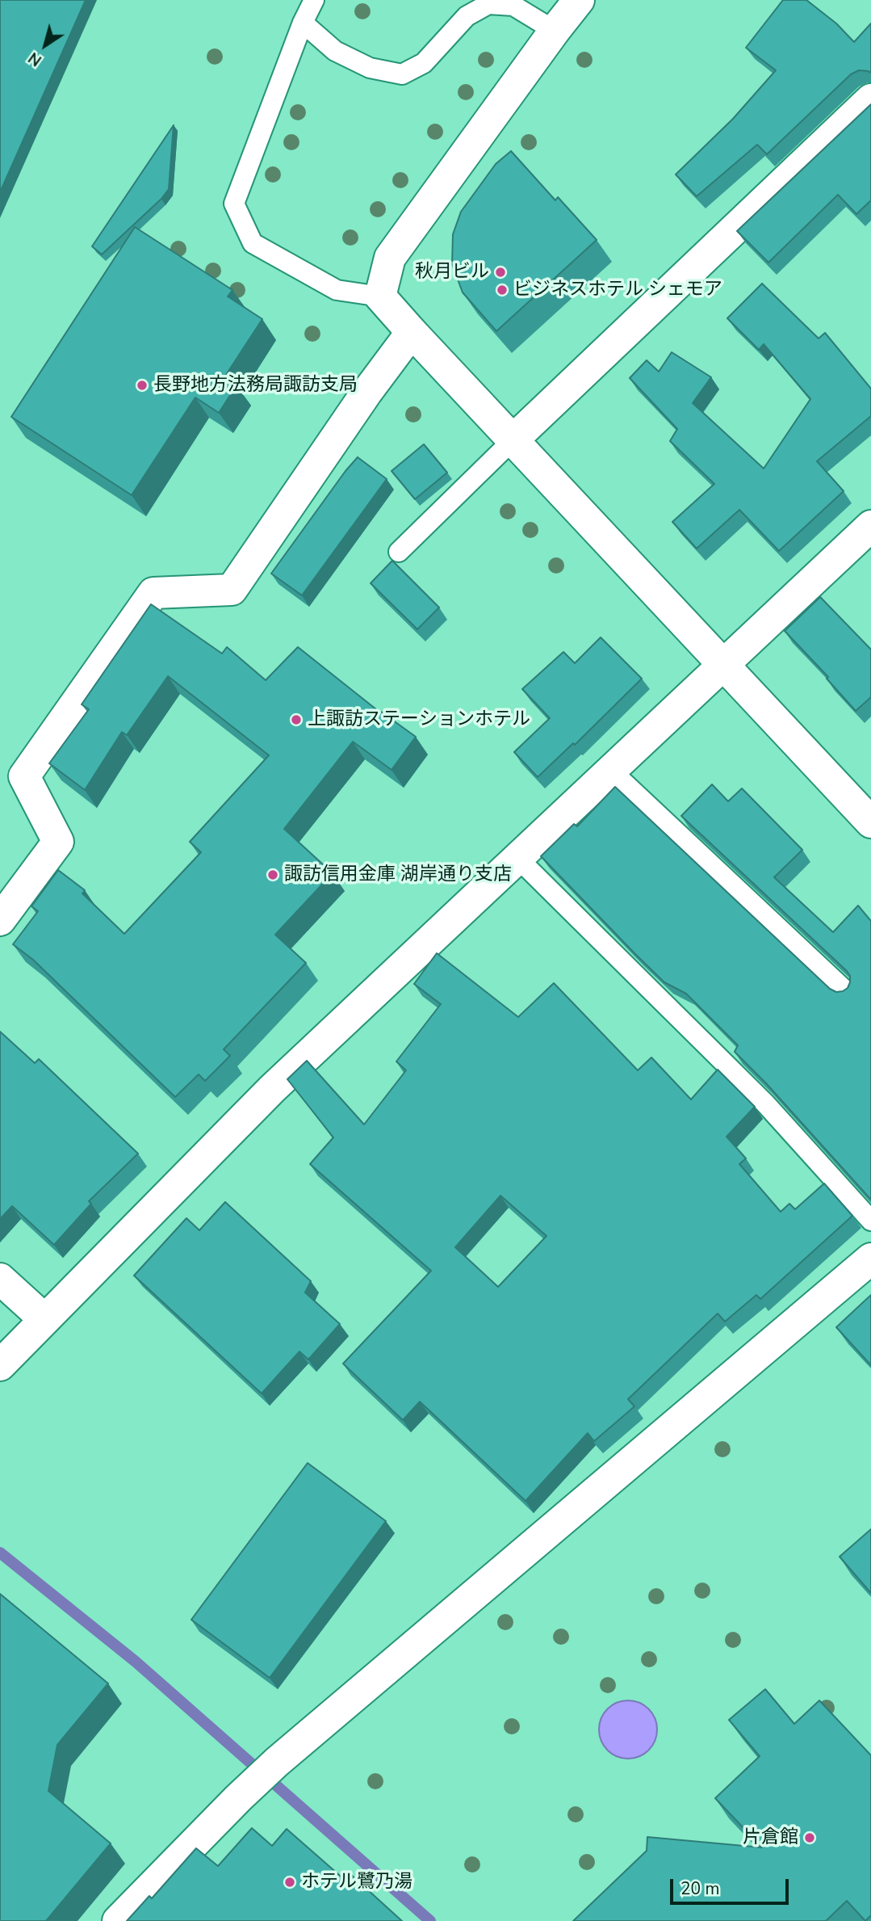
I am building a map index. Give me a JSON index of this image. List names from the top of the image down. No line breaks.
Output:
{"places":["秋月ビル","ビジネスホテル シェモア","長野地方法務局諏訪支局","上諏訪ステーションホテル","諏訪信用金庫 湖岸通り支店","片倉館","ホテル鷺乃湯"],"scale_bar":"20 m","north":"bottom left"}
